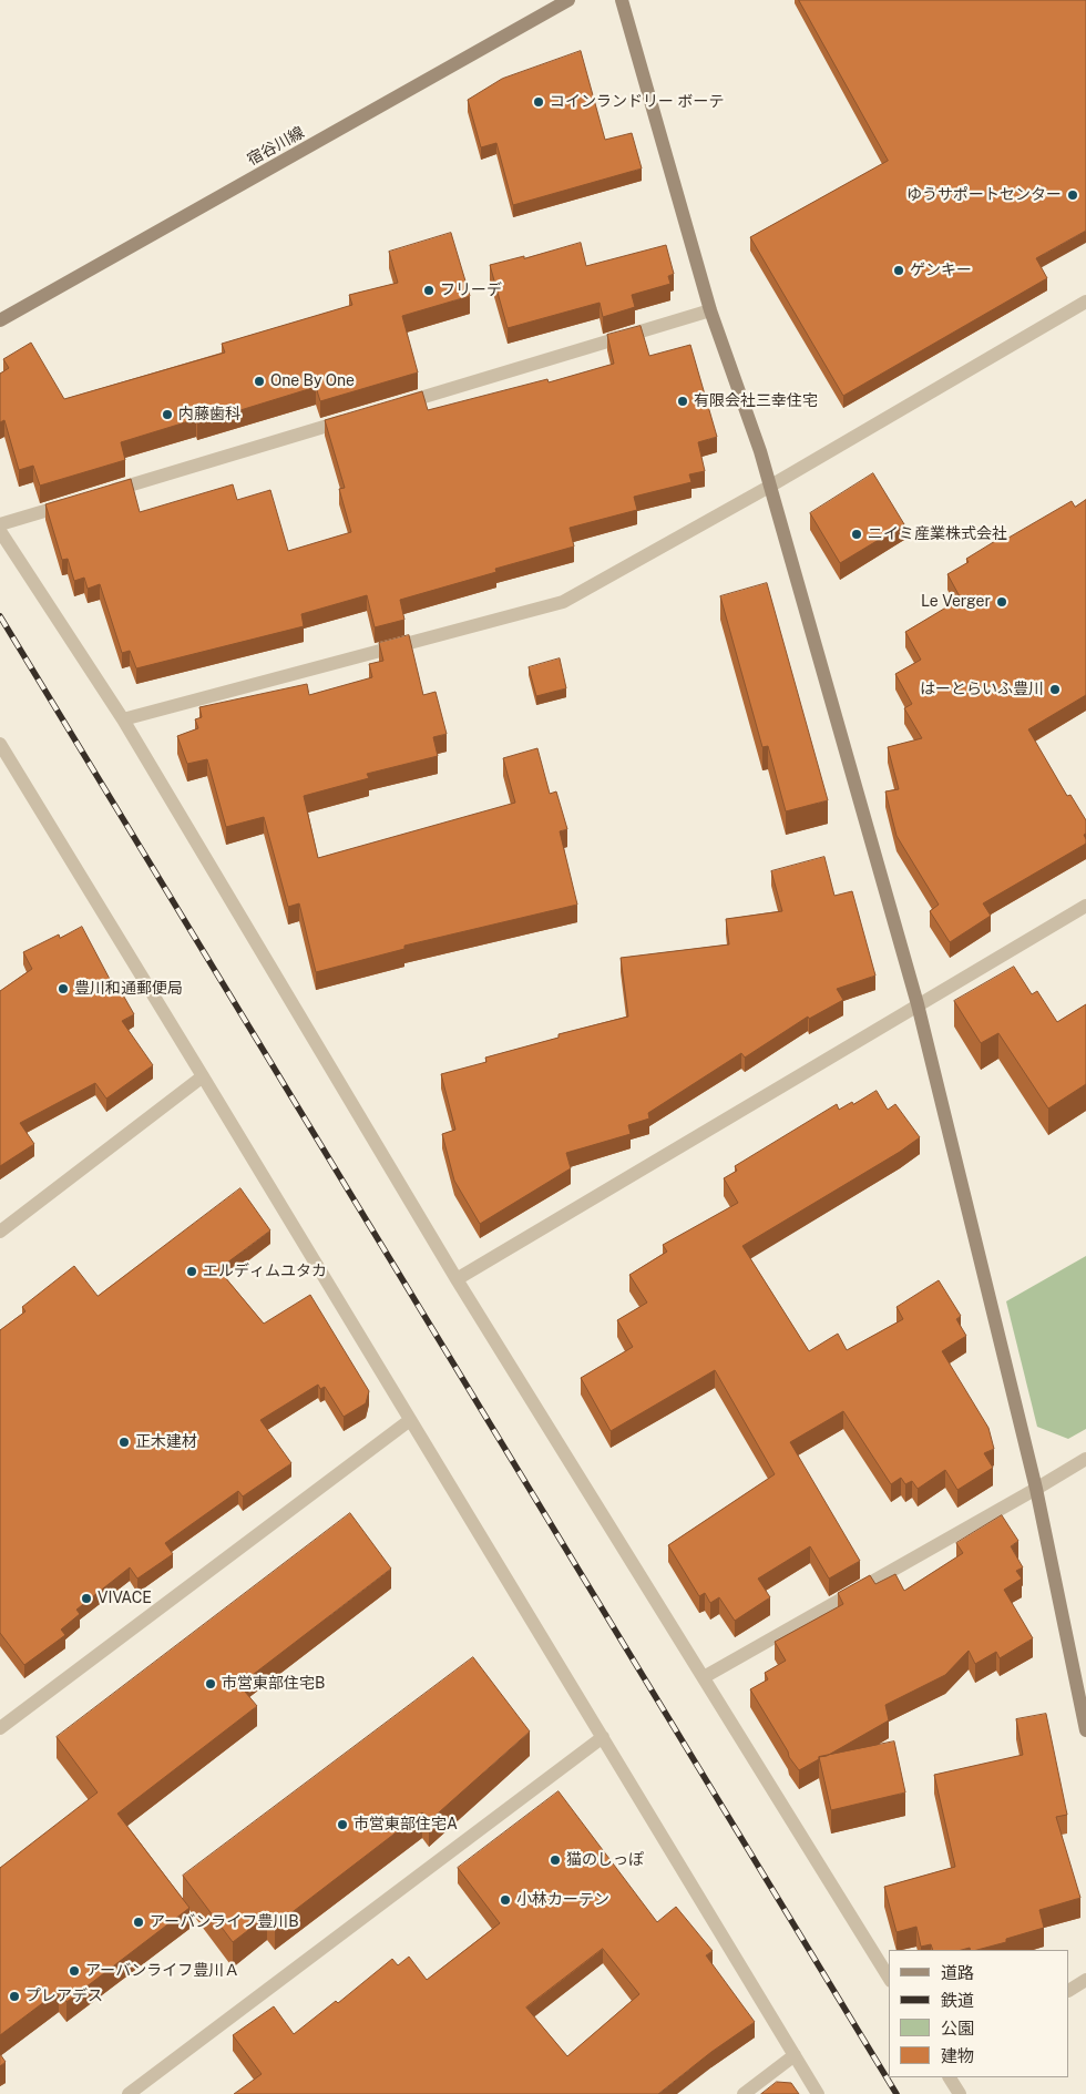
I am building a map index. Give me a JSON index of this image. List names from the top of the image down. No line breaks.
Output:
{"streets":{"street":["宿谷川線"]},"places":["コインランドリー ボーテ","ゆうサポートセンター","ゲンキー","フリーデ","One By One","有限会社三幸住宅","内藤歯科","ニイミ産業株式会社","Le Verger","はーとらいふ豊川","豊川和通郵便局","エルディムユタカ","正木建材","VIVACE","市営東部住宅B","市営東部住宅A","猫のしっぽ","小林カーテン","アーバンライフ豊川B","アーバンライフ豊川Ａ","プレアデス"],"legend":["道路","鉄道","公園","建物"]}
